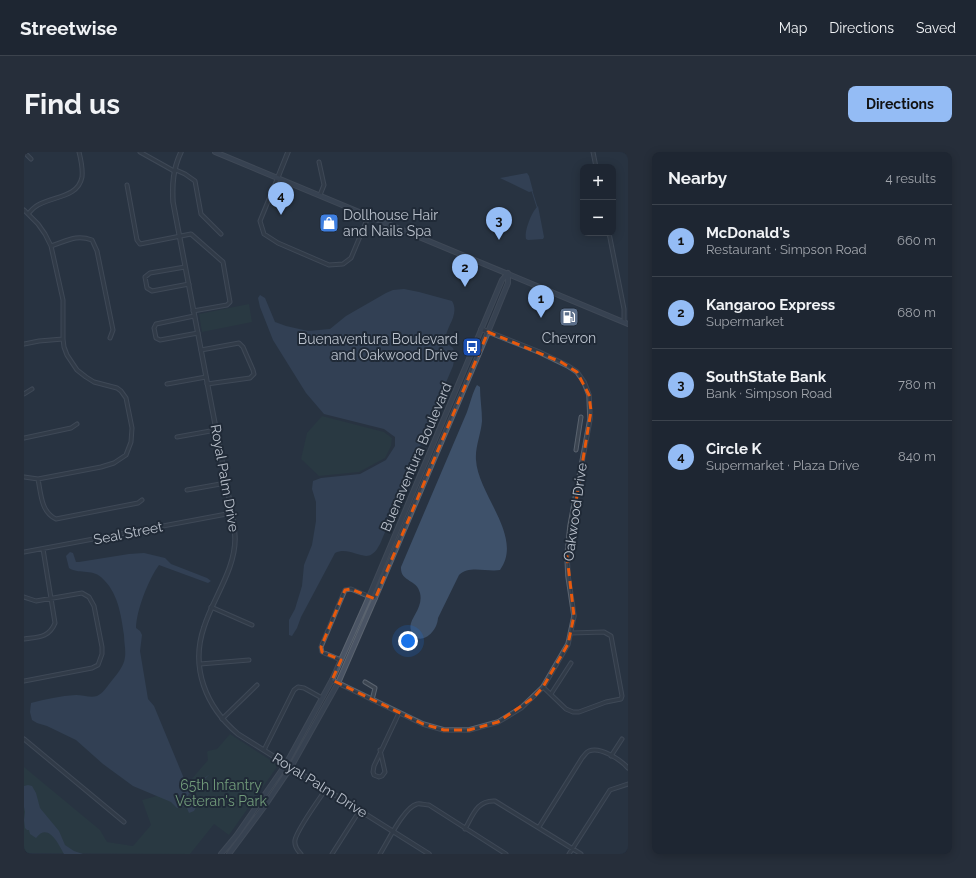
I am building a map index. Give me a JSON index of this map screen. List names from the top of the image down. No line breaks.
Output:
{"streets":{"main road":["Buenaventura Boulevard"],"street":["Royal Palm Drive","Oakwood Drive","Seal Street"]},"crossings":[["Buenaventura Boulevard","Royal Palm Drive"],["Buenaventura Boulevard","Oakwood Drive"],["Royal Palm Drive","Seal Street"]],"parks":["65th Infantry Veteran's Park"],"places":{"shop":["Dollhouse Hair and Nails Spa"],"fuel station":["Chevron"],"bus stop":["Buenaventura Boulevard and Oakwood Drive"]},"page":{"header":"Streetwise","nav":["Map","Directions","Saved"],"buttons":"Directions","title":"Find us","heading":["Nearby","4 results"],"map_buttons":["+","−"],"pins":["4","3","2","1"],"list":[{"mark":"1","name":"McDonald's","note":"Restaurant · Simpson Road","value":"660 m"},{"mark":"2","name":"Kangaroo Express","note":"Supermarket","value":"680 m"},{"mark":"3","name":"SouthState Bank","note":"Bank · Simpson Road","value":"780 m"},{"mark":"4","name":"Circle K","note":"Supermarket · Plaza Drive","value":"840 m"}]}}
